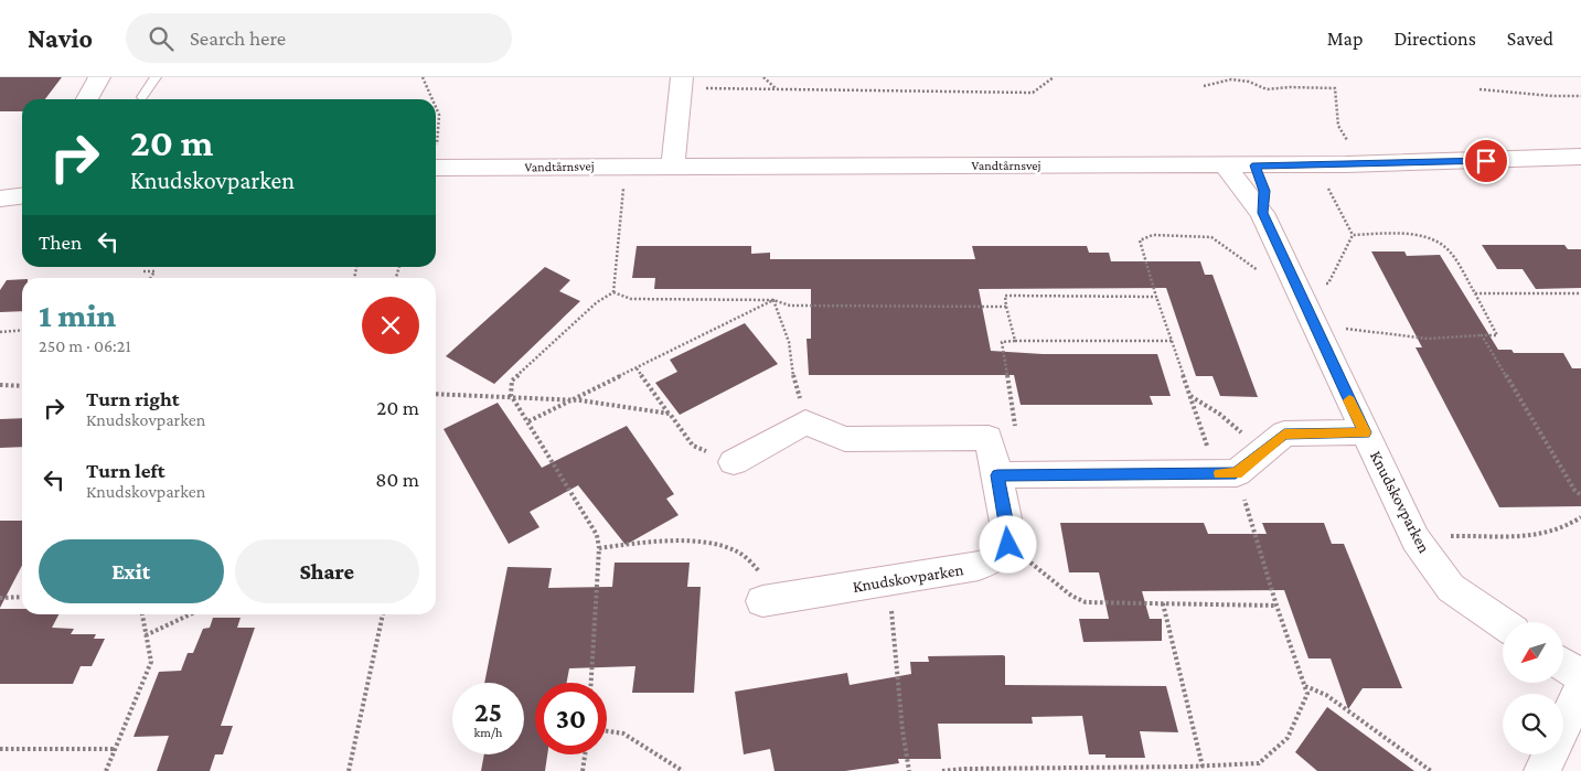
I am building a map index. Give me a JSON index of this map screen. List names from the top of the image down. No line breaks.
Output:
{"streets":{"street":["Vandtårnsvej","Knudskovparken"]},"crossings":[["Vandtårnsvej","Knudskovparken"]],"north":"bottom left","page":{"header":"Navio","search":"Search here","nav":["Map","Directions","Saved"],"turn":["20 m","Knudskovparken"],"then":"Then","heading":["1 min","250 m · 06:21"],"list":[{"name":"Turn right","note":"Knudskovparken","value":"20 m"},{"name":"Turn left","note":"Knudskovparken","value":"80 m"}],"buttons":["Exit","Share"],"speed":"25 km/h","limit":"30"}}
